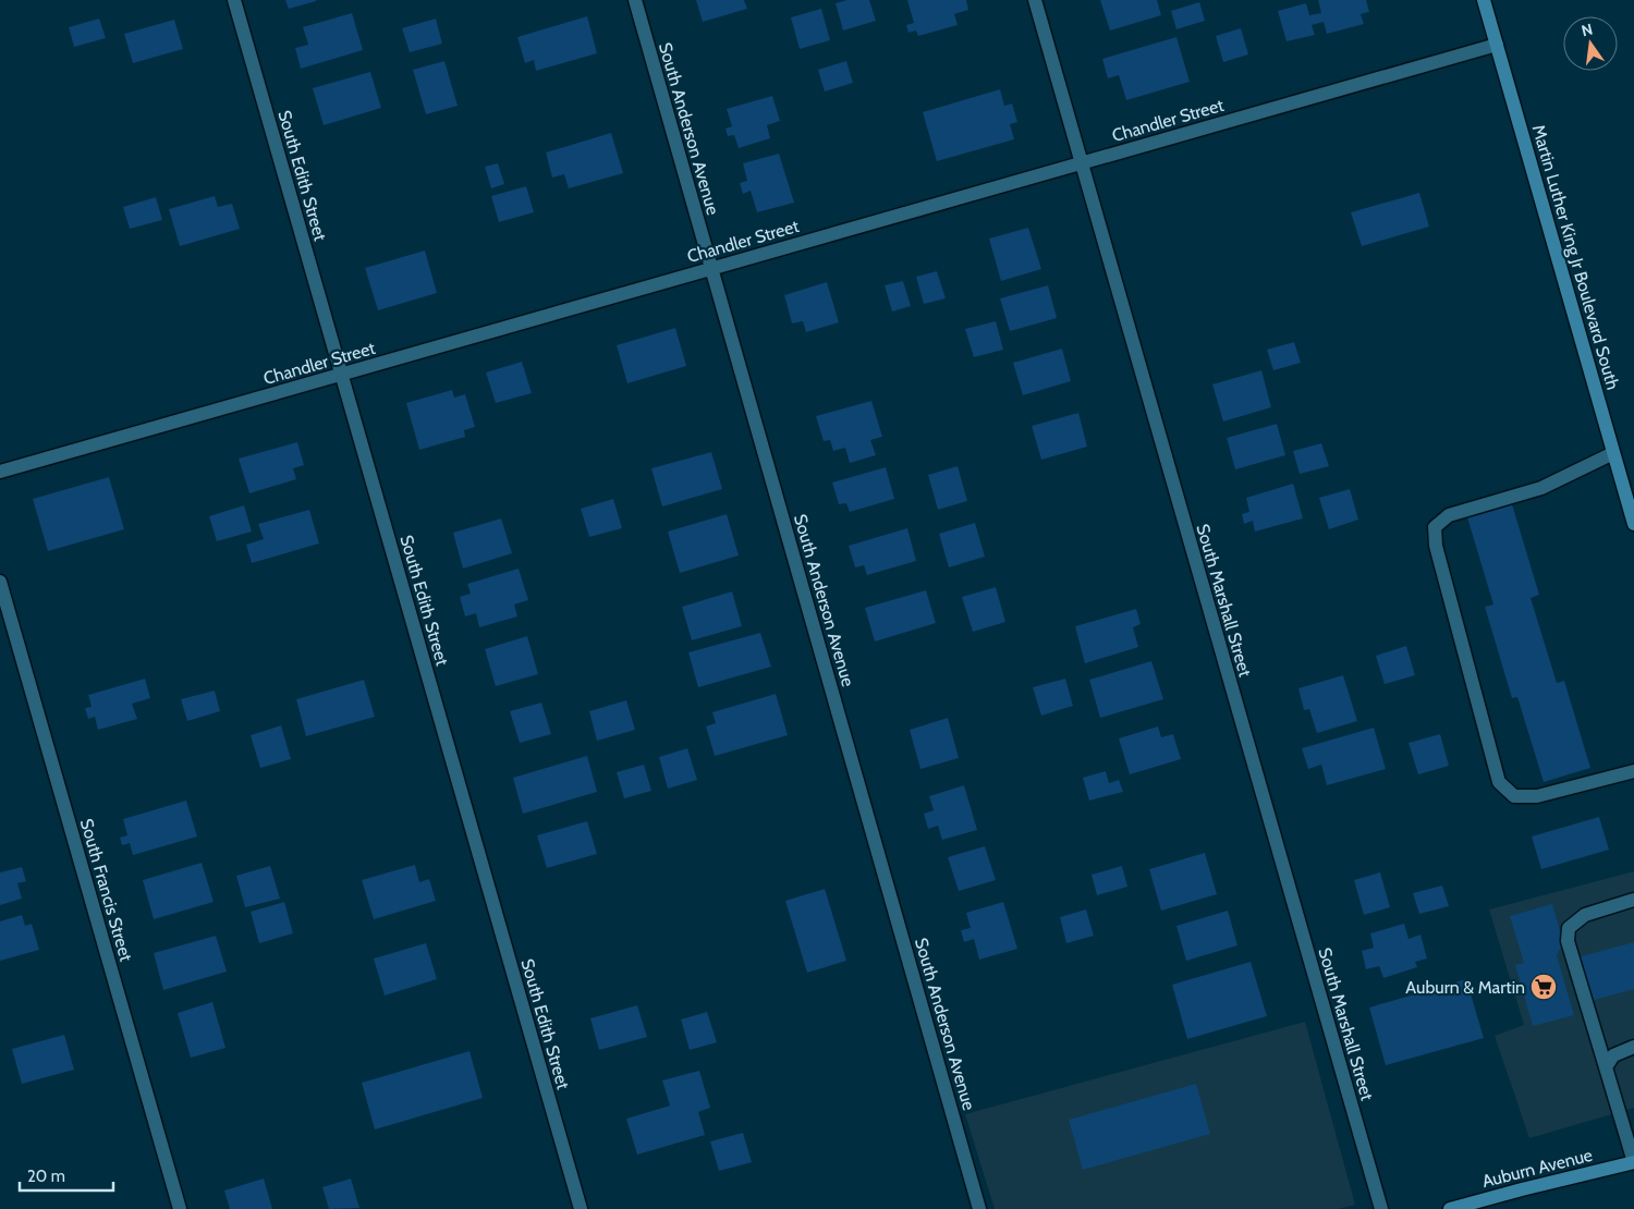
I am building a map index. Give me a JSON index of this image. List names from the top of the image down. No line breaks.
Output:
{"streets":{"main road":["Martin Luther King Jr Boulevard South","Auburn Avenue"],"street":["Chandler Street","South Anderson Avenue","South Edith Street","South Marshall Street","South Francis Street"]},"crossings":[["Chandler Street","South Anderson Avenue"],["Chandler Street","South Edith Street"],["Chandler Street","Martin Luther King Jr Boulevard South"],["Chandler Street","South Marshall Street"]],"places":{"supermarket":["Auburn & Martin"]},"scale_bar":"20 m","north":"top"}
